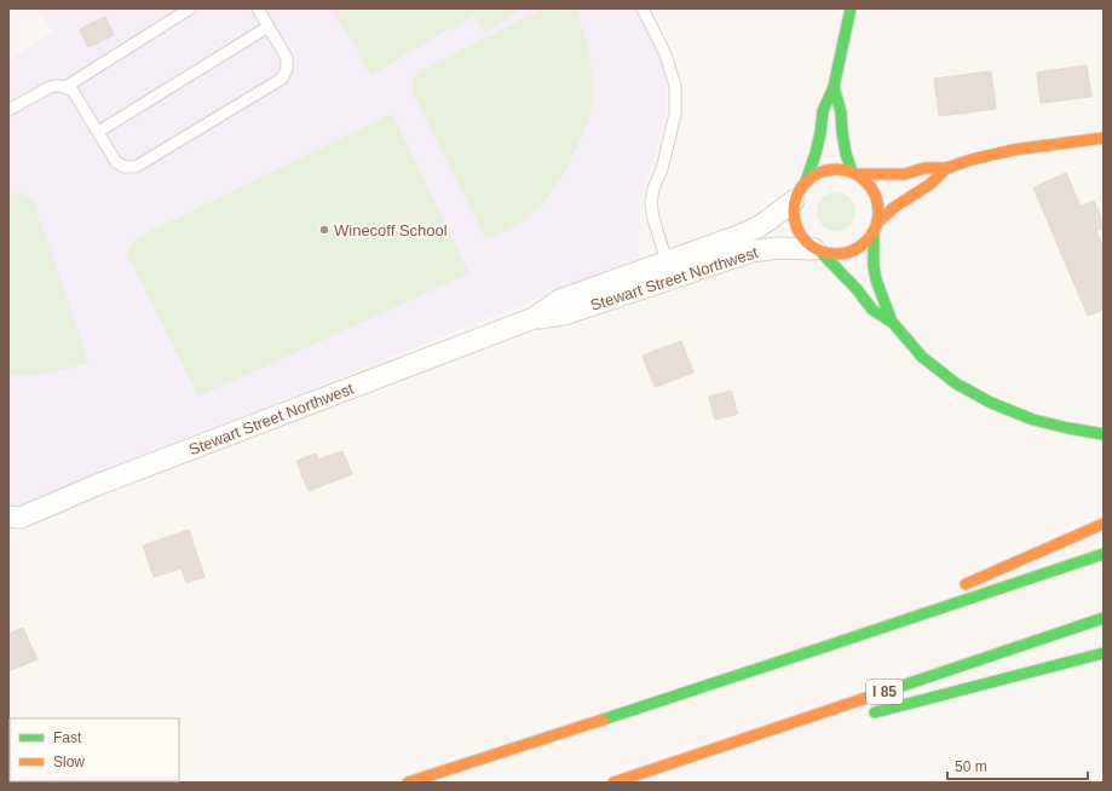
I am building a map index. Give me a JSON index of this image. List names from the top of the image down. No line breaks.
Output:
{"streets":{"main road":["I 85"],"street":["Stewart Street Northwest"]},"places":["Winecoff School"],"legend":["Fast","Slow"],"scale_bar":"50 m"}
